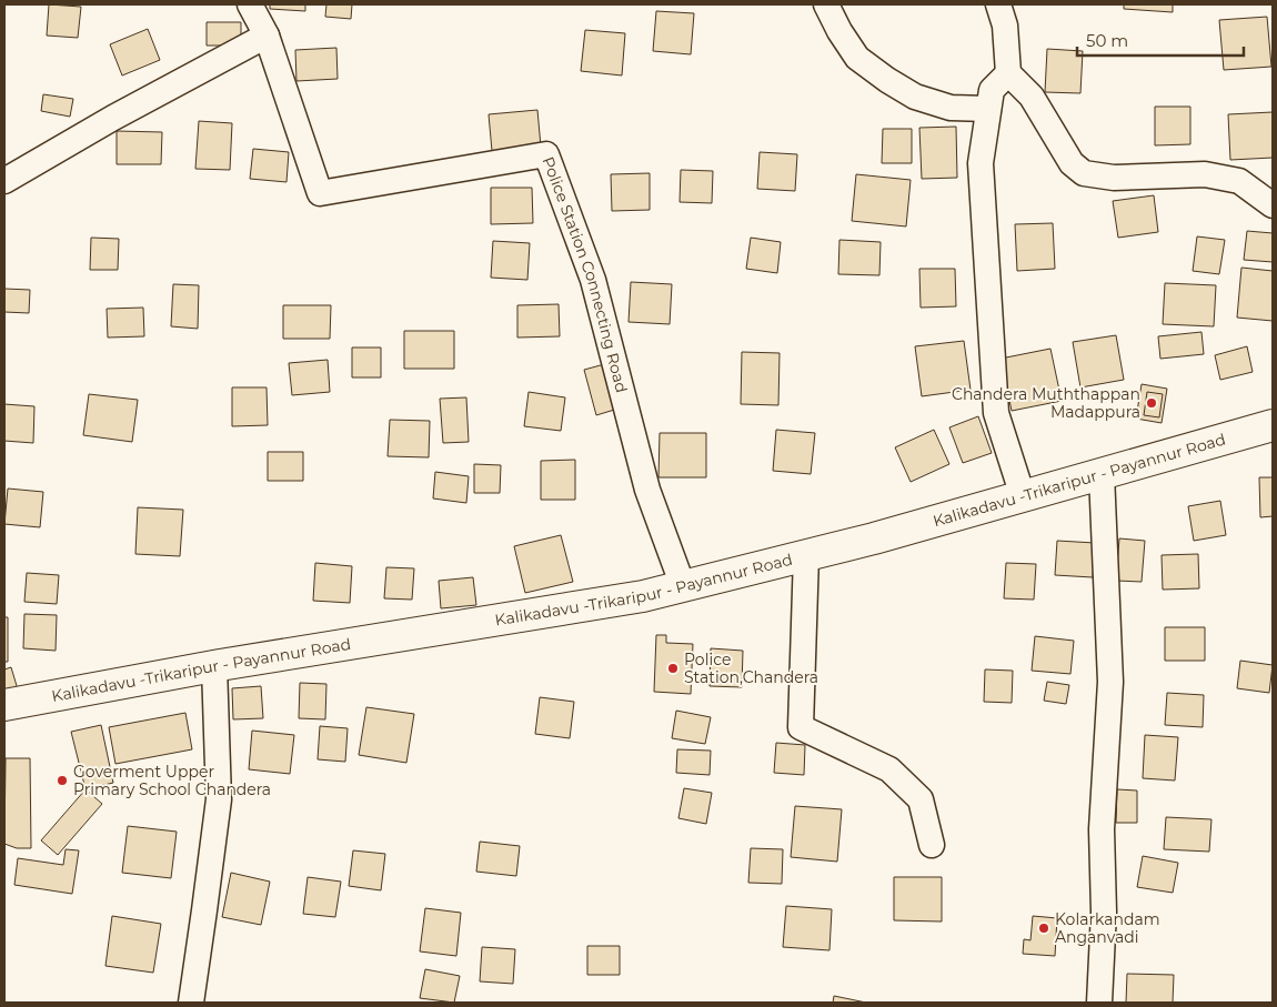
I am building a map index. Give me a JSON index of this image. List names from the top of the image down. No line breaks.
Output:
{"streets":{"main road":["Kalikadavu -Trikaripur - Payannur Road"],"street":["Police Station Connecting Road"]},"crossings":[["Police Station Connecting Road","Kalikadavu -Trikaripur - Payannur Road"]],"places":["Chandera Muththappan Madappura","Police Station,Chandera","Goverment Upper Primary School Chandera","Kolarkandam Anganvadi"],"scale_bar":"50 m"}
